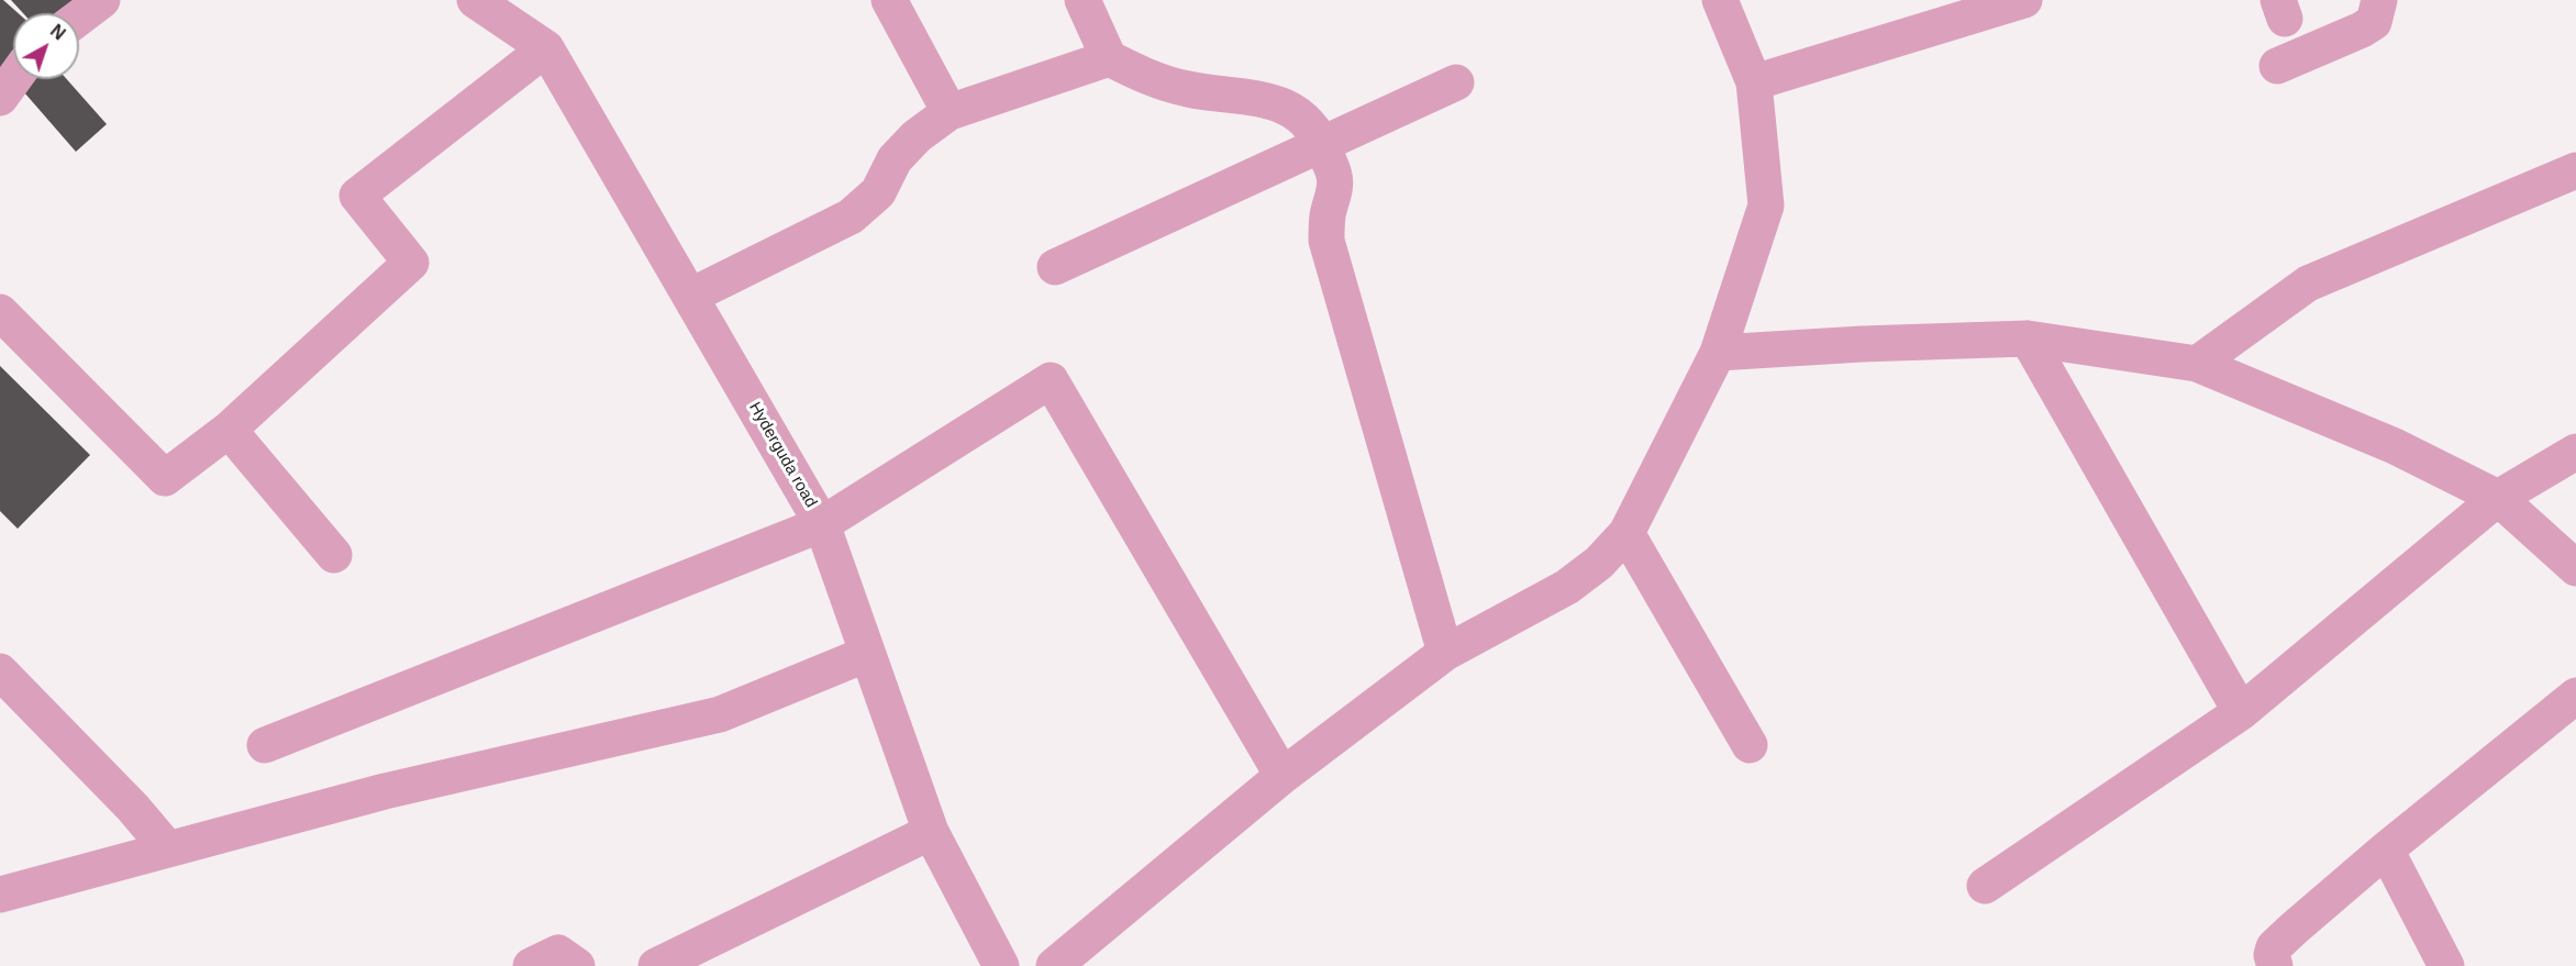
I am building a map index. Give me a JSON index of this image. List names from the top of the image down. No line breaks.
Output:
{"streets":{"street":["Hyderguda road"]},"north":"top right"}
